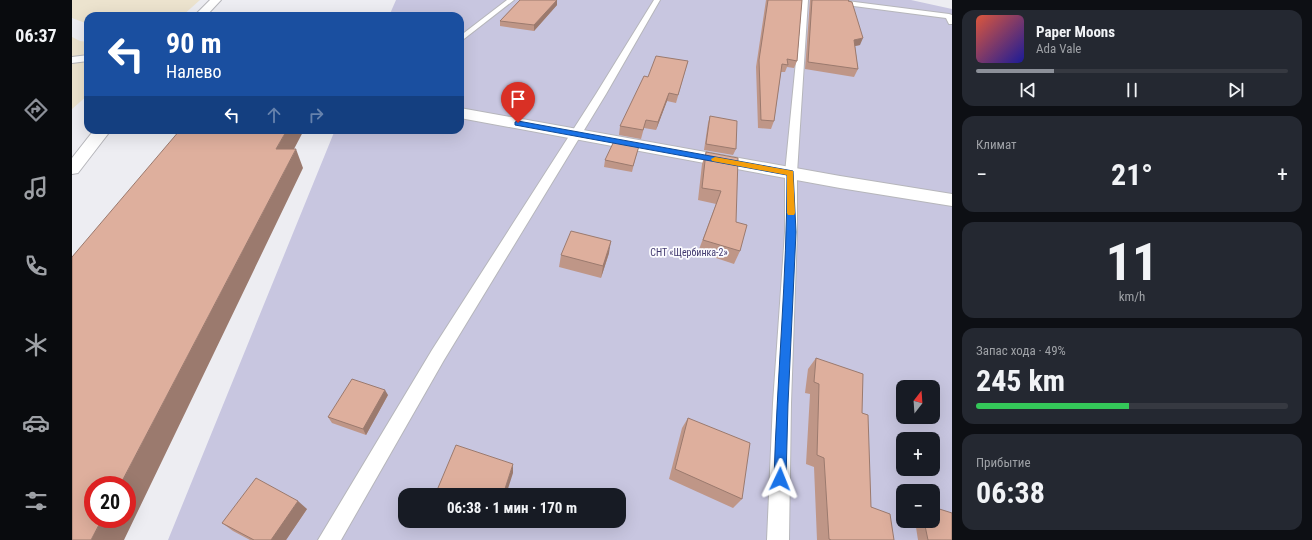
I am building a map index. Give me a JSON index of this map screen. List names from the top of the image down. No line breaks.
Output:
{"parks":["СНТ «Щербинка-2»"],"north":"top","page":{"tabs":"06:37","turn":["90 m","Налево"],"song":["Paper Moons","Ada Vale"],"tile":["Климат",["11","km/h"],["Запас хода · 49%","245 km"],["Прибытие","06:38"]],"heat":["−","21°","+"],"map_buttons":["+","−"],"limit":"20","trip":"06:38 · 1 мин · 170 m"}}
